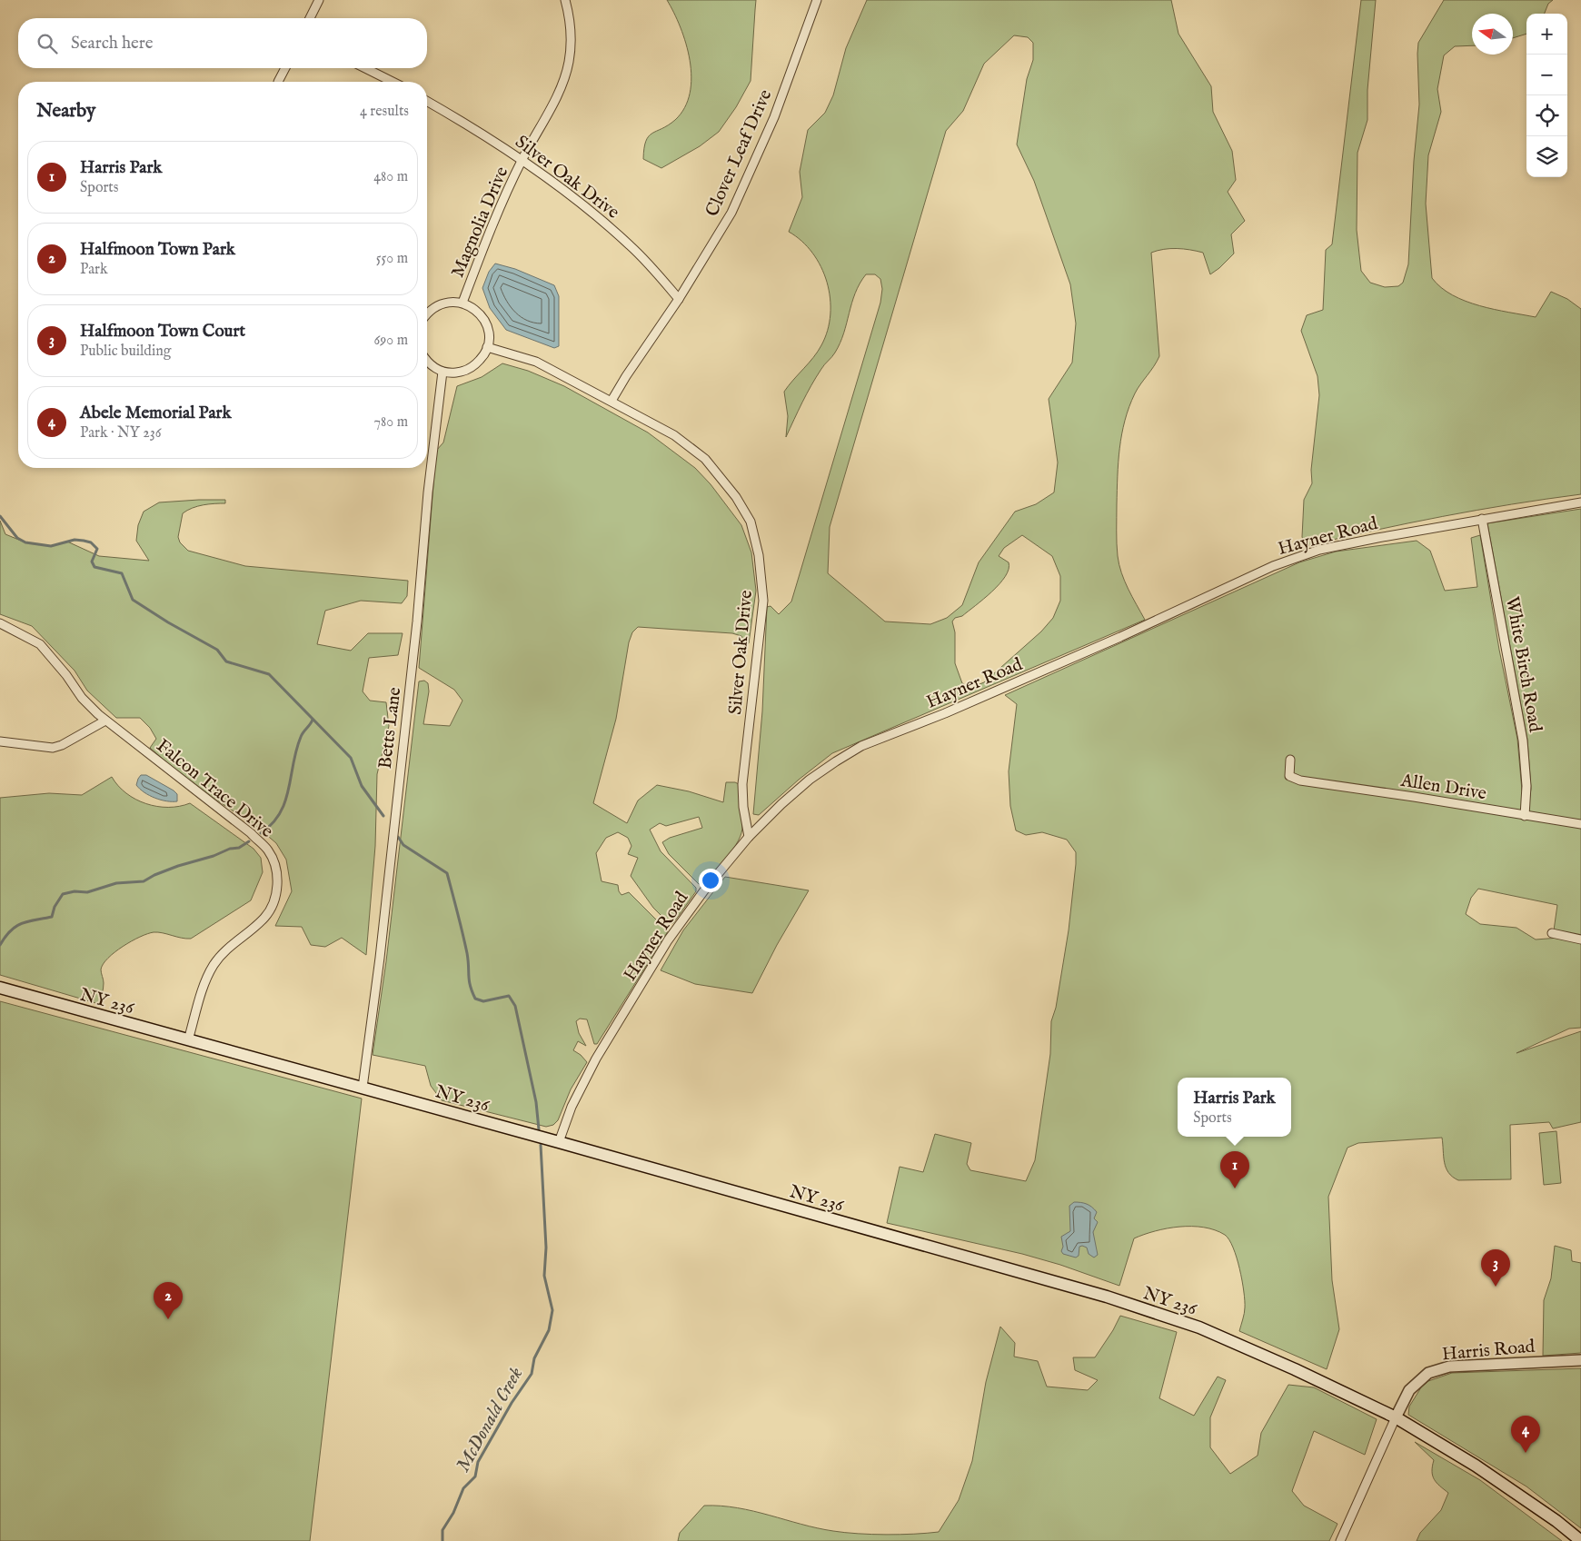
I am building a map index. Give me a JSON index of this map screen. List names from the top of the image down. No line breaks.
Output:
{"streets":{"main road":["NY 236"],"street":["Clover Leaf Drive","Silver Oak Drive","Magnolia Drive","Hayner Road","White Birch Road","Betts Lane","Allen Drive","Falcon Trace Drive","Harris Road"]},"crossings":[["Clover Leaf Drive","Silver Oak Drive"],["Silver Oak Drive","Magnolia Drive"],["Silver Oak Drive","Hayner Road"],["Hayner Road","White Birch Road"],["Hayner Road","NY 236"],["White Birch Road","Allen Drive"],["Betts Lane","NY 236"],["Falcon Trace Drive","NY 236"],["NY 236","Harris Road"]],"water":["McDonald Creek"],"north":"left","page":{"map_buttons":["+","−"],"search":"Search here","heading":["Nearby","4 results"],"list":[{"mark":"1","name":"Harris Park","note":"Sports","value":"480 m"},{"mark":"2","name":"Halfmoon Town Park","note":"Park","value":"550 m"},{"mark":"3","name":"Halfmoon Town Court","note":"Public building","value":"690 m"},{"mark":"4","name":"Abele Memorial Park","note":"Park · NY 236","value":"780 m"}],"popup":["Harris Park","Sports"],"pins":["1","3","2","4"]}}
